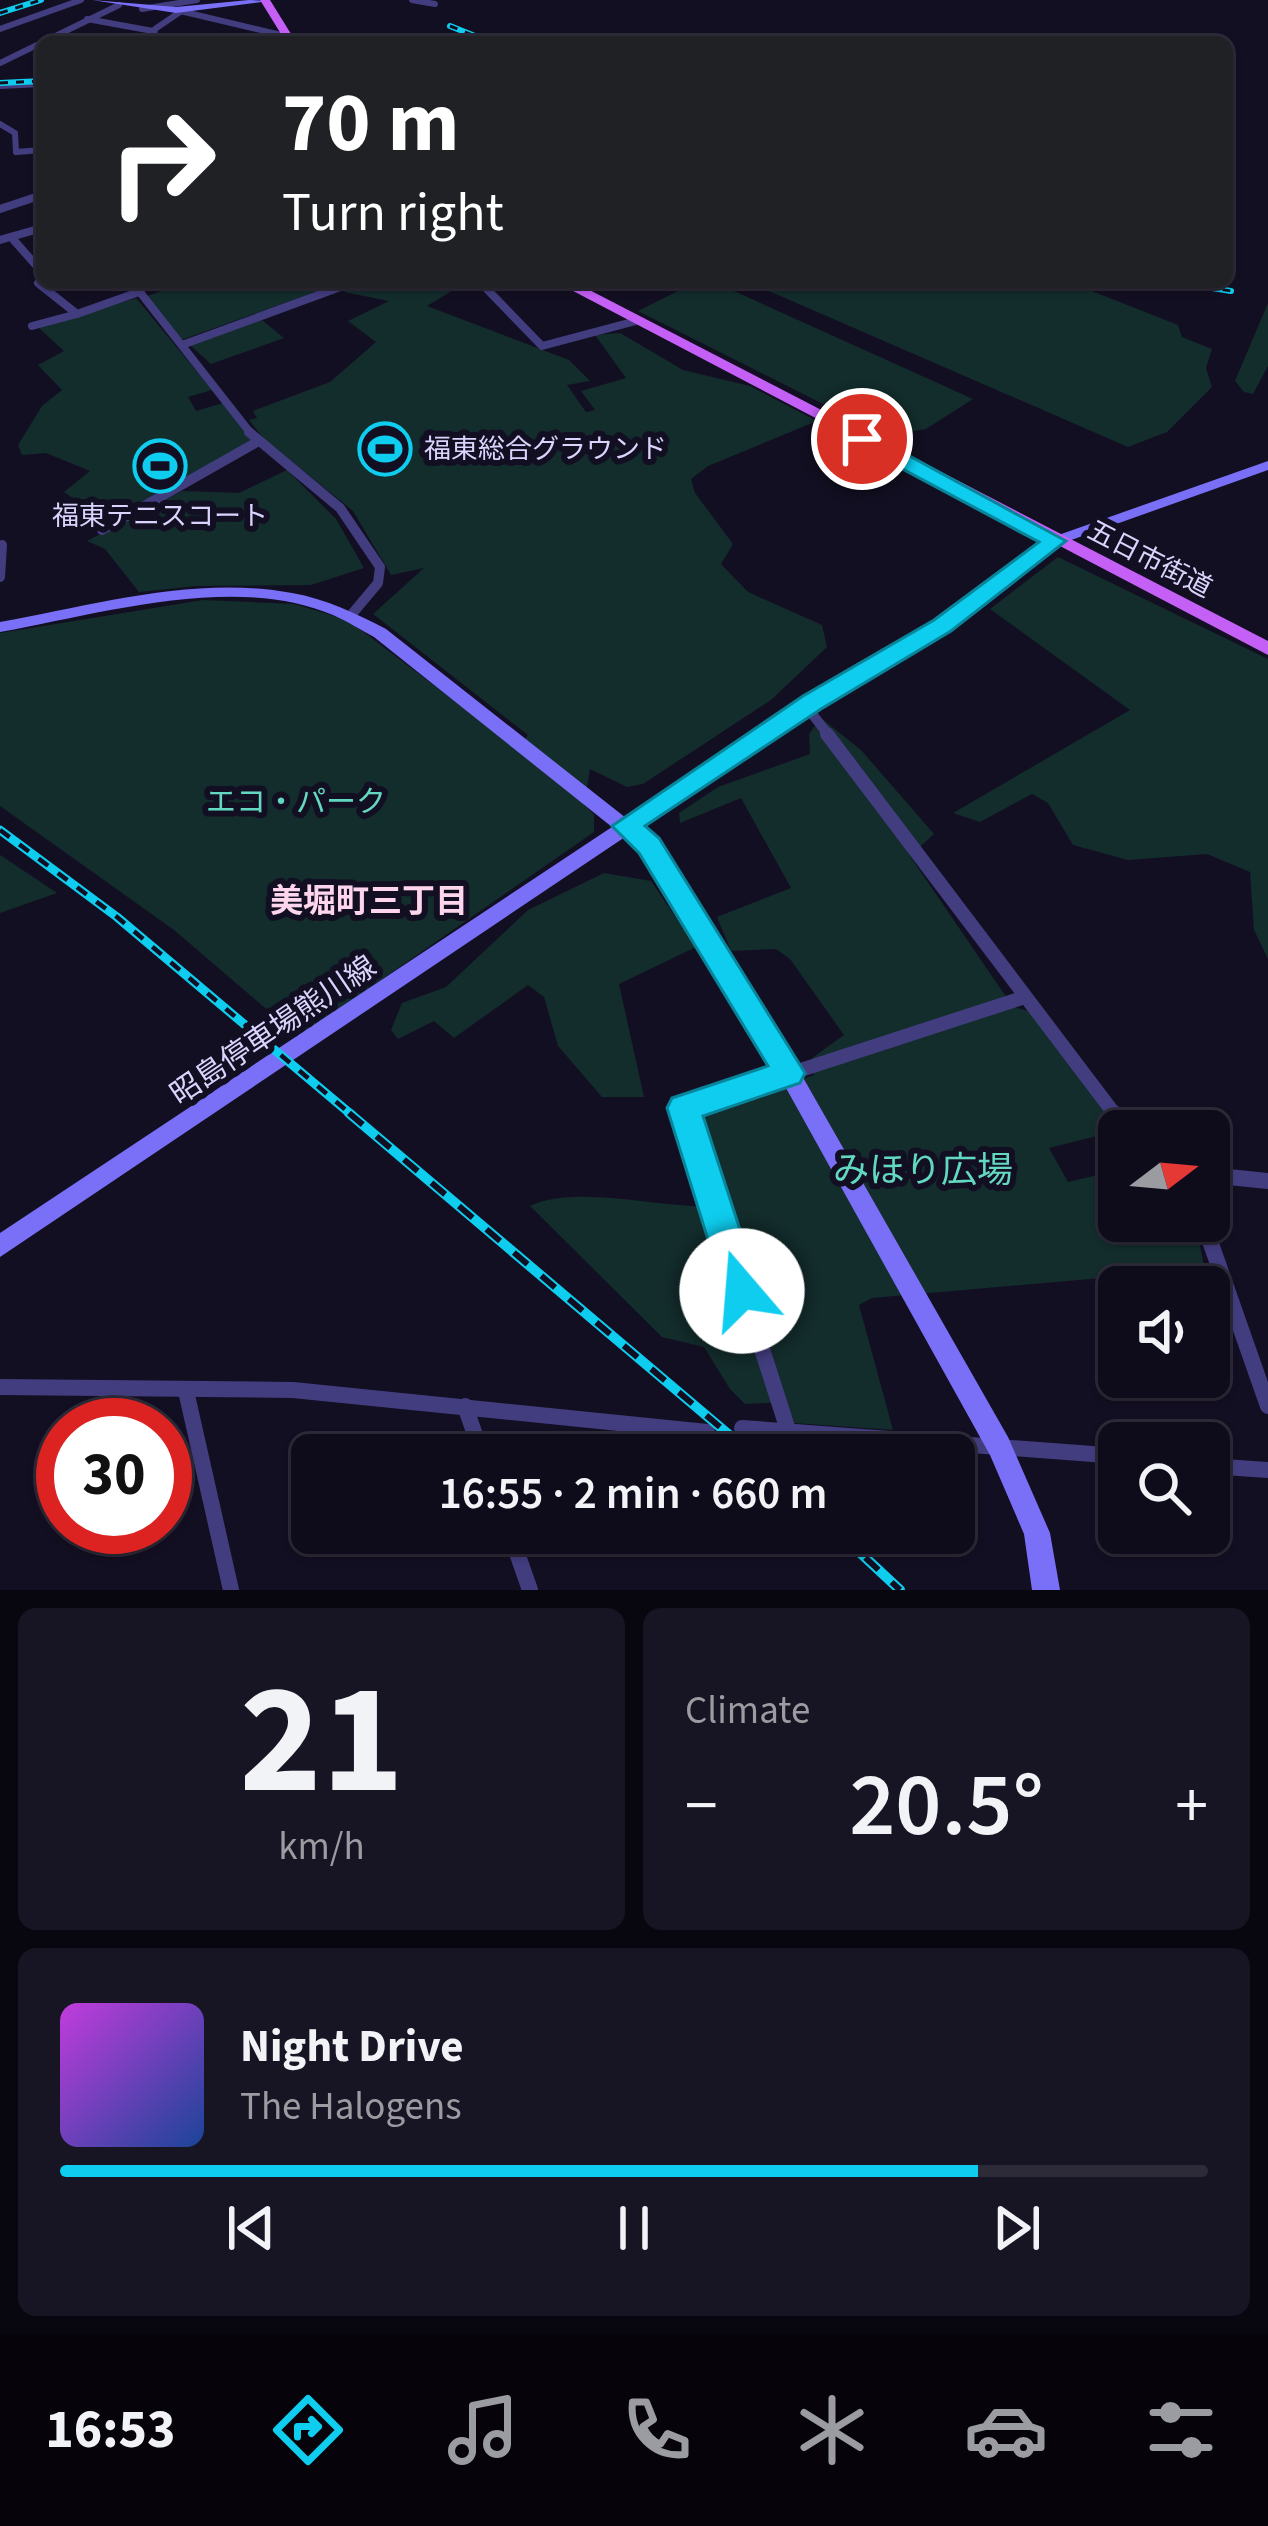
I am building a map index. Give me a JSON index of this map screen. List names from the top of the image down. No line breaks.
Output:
{"streets":{"main road":["五日市街道"],"street":["昭島停車場熊川線"]},"crossings":[["五日市街道","昭島停車場熊川線"]],"districts":["美堀町三丁目"],"parks":["エコ・パーク","みほり広場"],"places":{"sports":["福東総合グラウンド","福東テニスコート"]},"north":"right","page":{"turn":["70 m","Turn right"],"limit":"30","trip":"16:55 · 2 min · 660 m","tile":[["21","km/h"],"Climate"],"heat":["−","20.5°","+"],"song":["Night Drive","The Halogens"],"tabs":"16:53"}}
